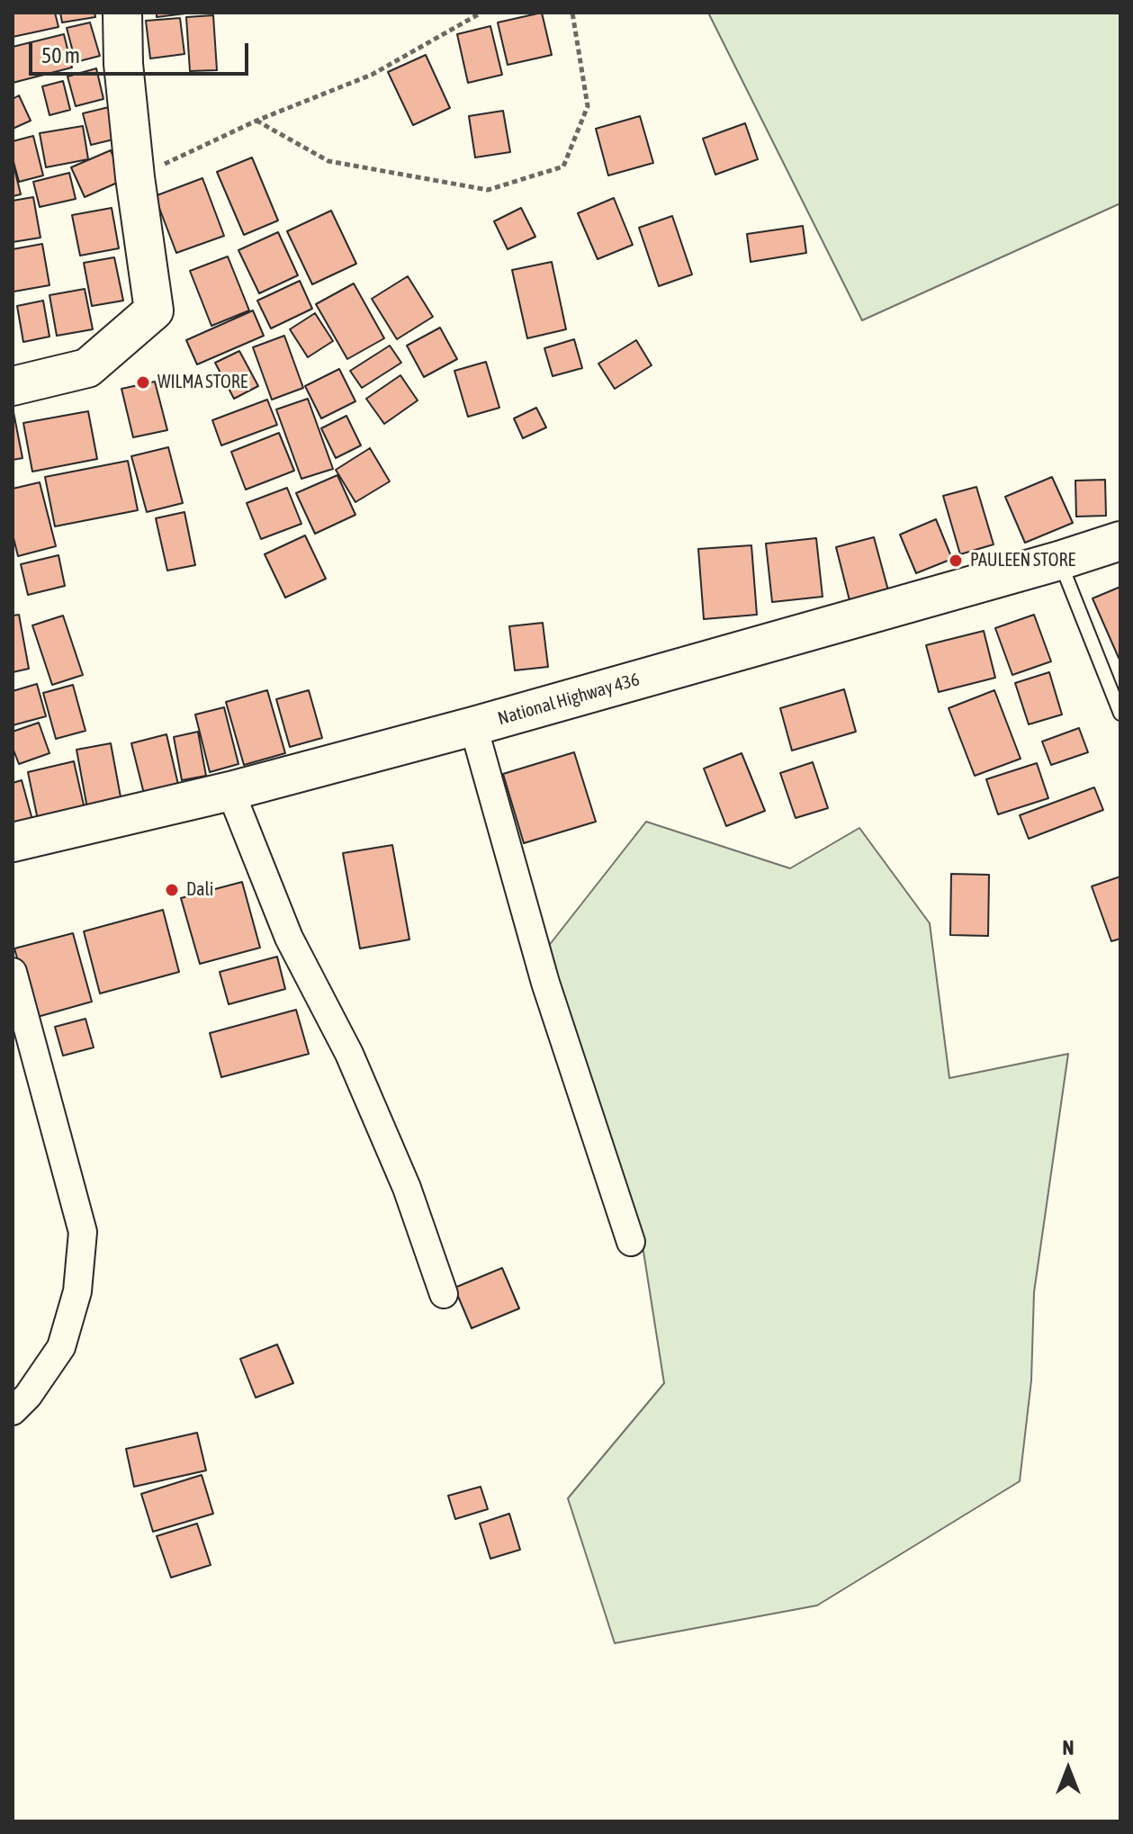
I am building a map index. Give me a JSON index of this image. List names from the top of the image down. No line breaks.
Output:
{"streets":{"main road":["National Highway 436"]},"places":["WILMA STORE","PAULEEN STORE","Dali"],"scale_bar":"50 m","north":"top"}
